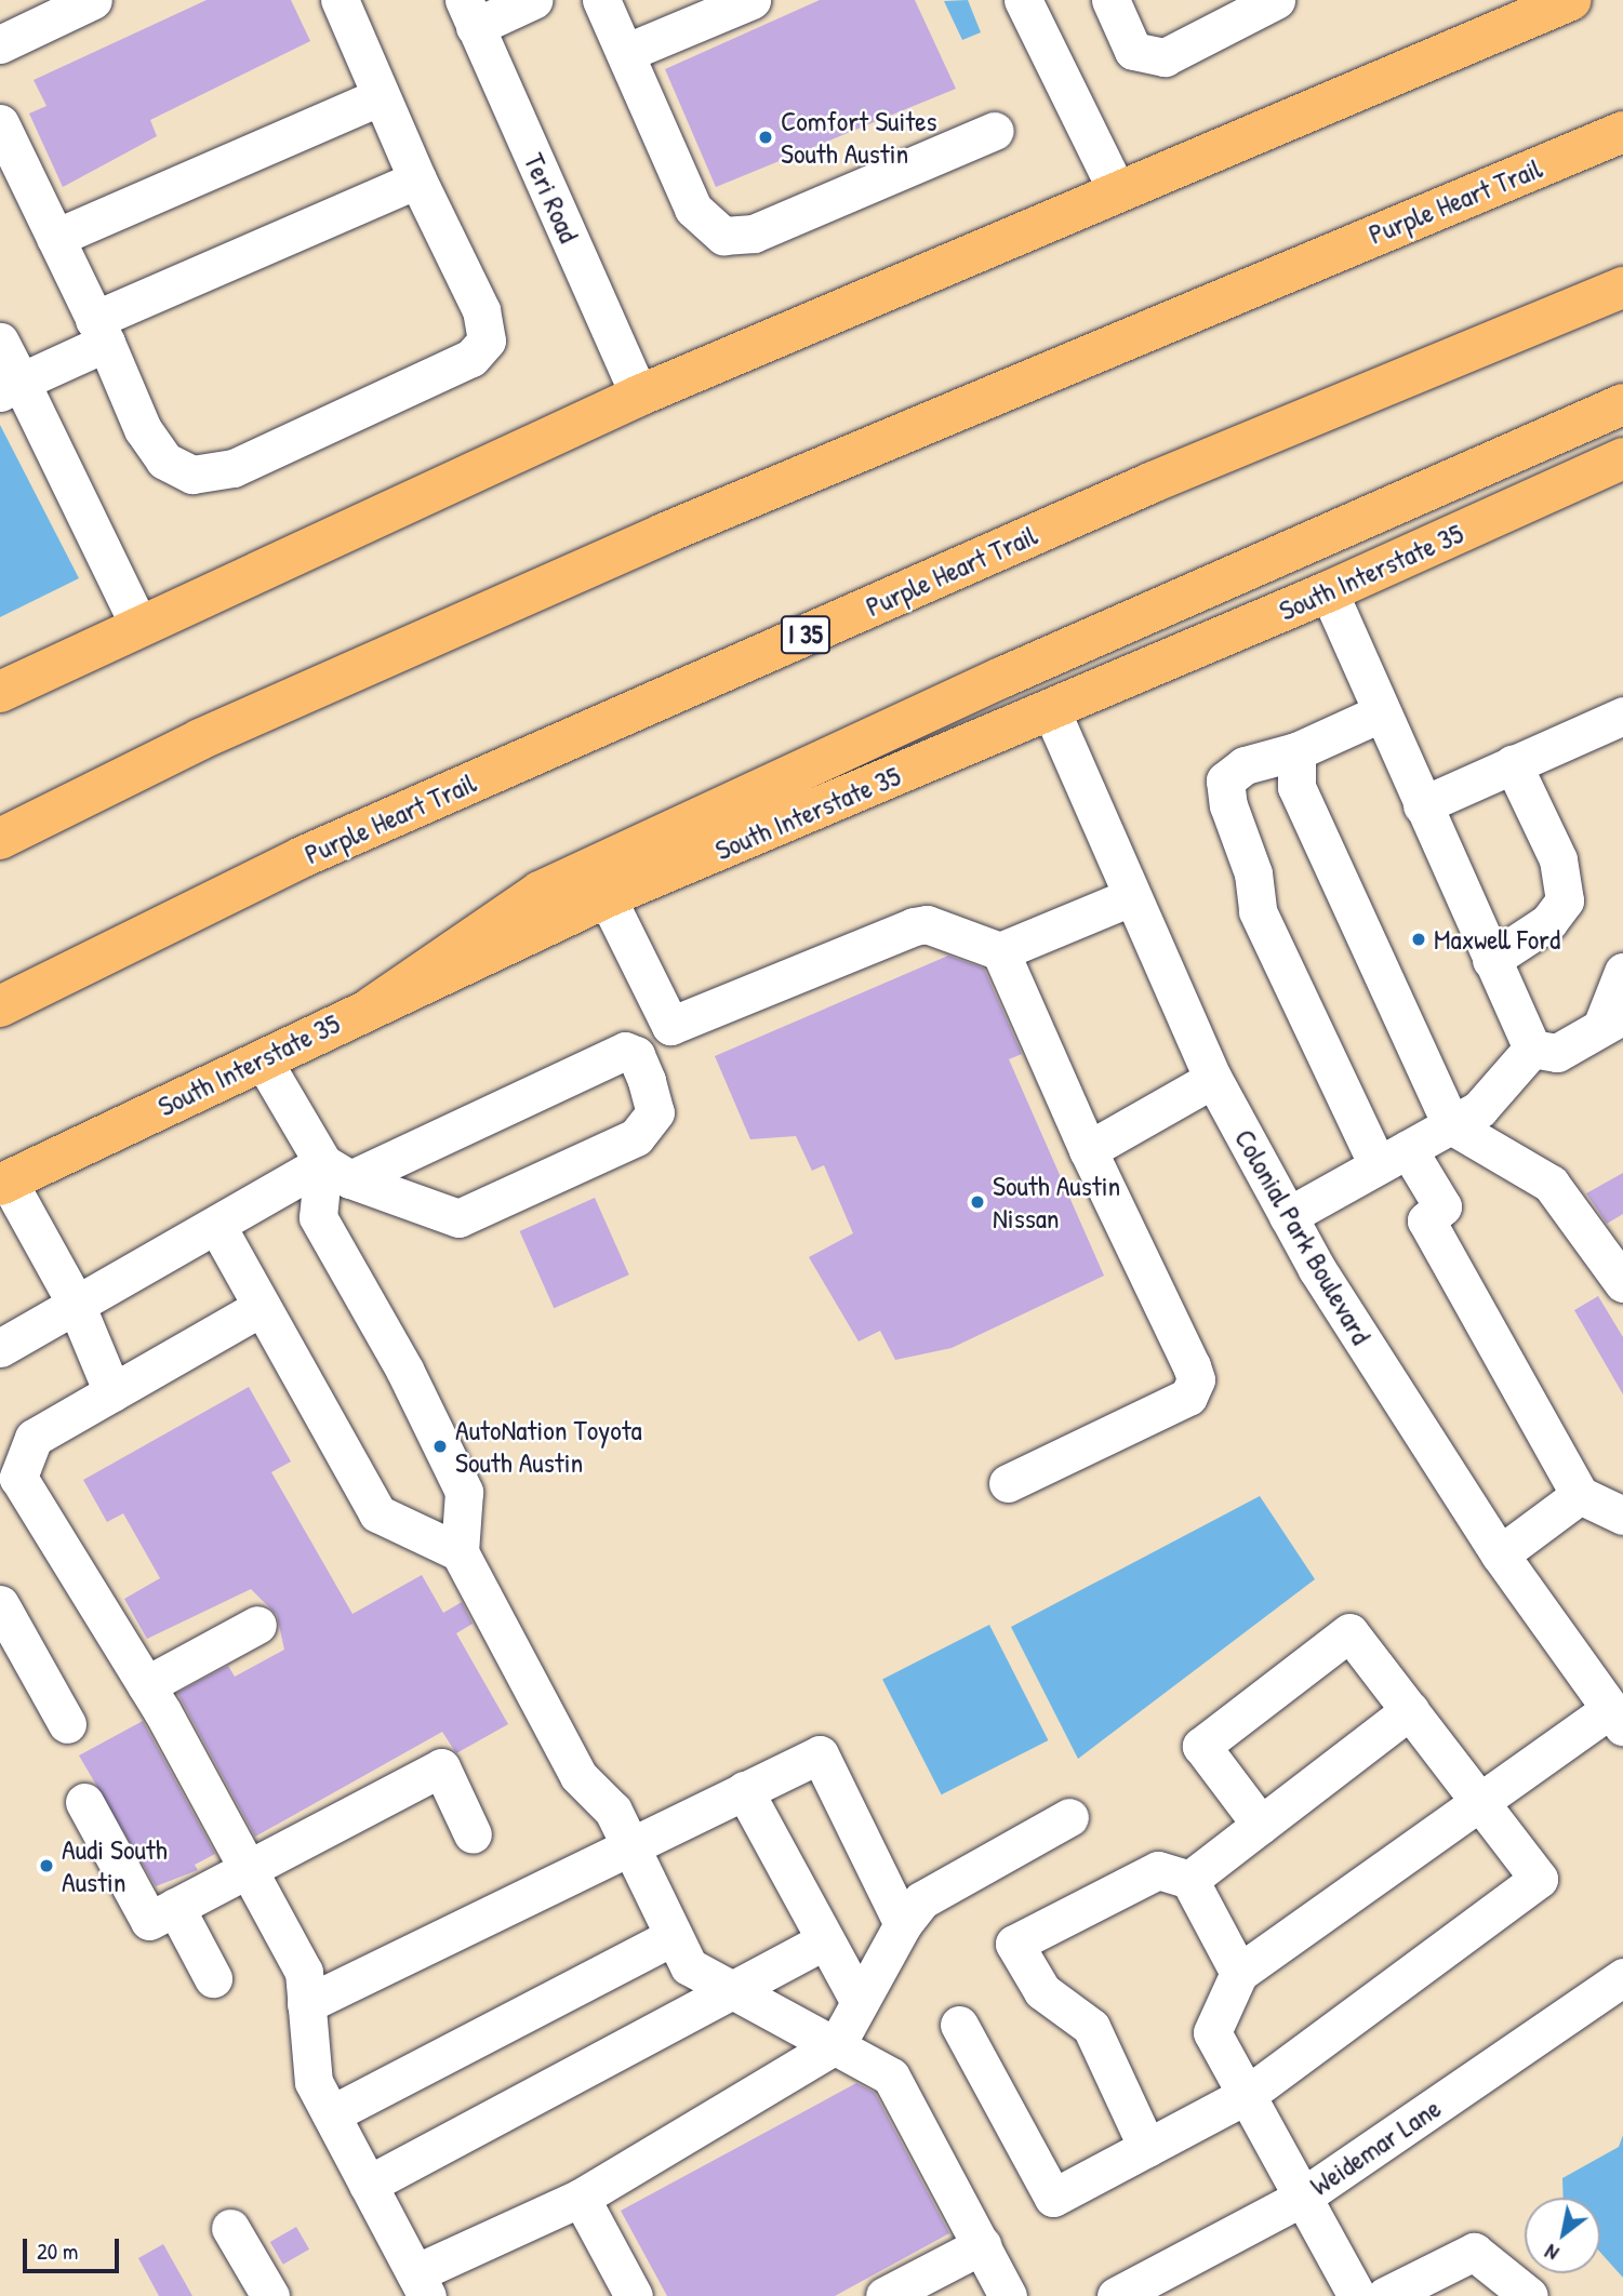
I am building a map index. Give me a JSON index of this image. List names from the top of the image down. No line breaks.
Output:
{"streets":{"main road":["Purple Heart Trail","South Interstate 35","I 35"],"street":["Teri Road","Colonial Park Boulevard","Weidemar Lane"]},"crossings":[["South Interstate 35","Colonial Park Boulevard"]],"places":["Comfort Suites South Austin","Maxwell Ford","South Austin Nissan","AutoNation Toyota South Austin","Audi South Austin"],"scale_bar":"20 m","north":"bottom left"}
